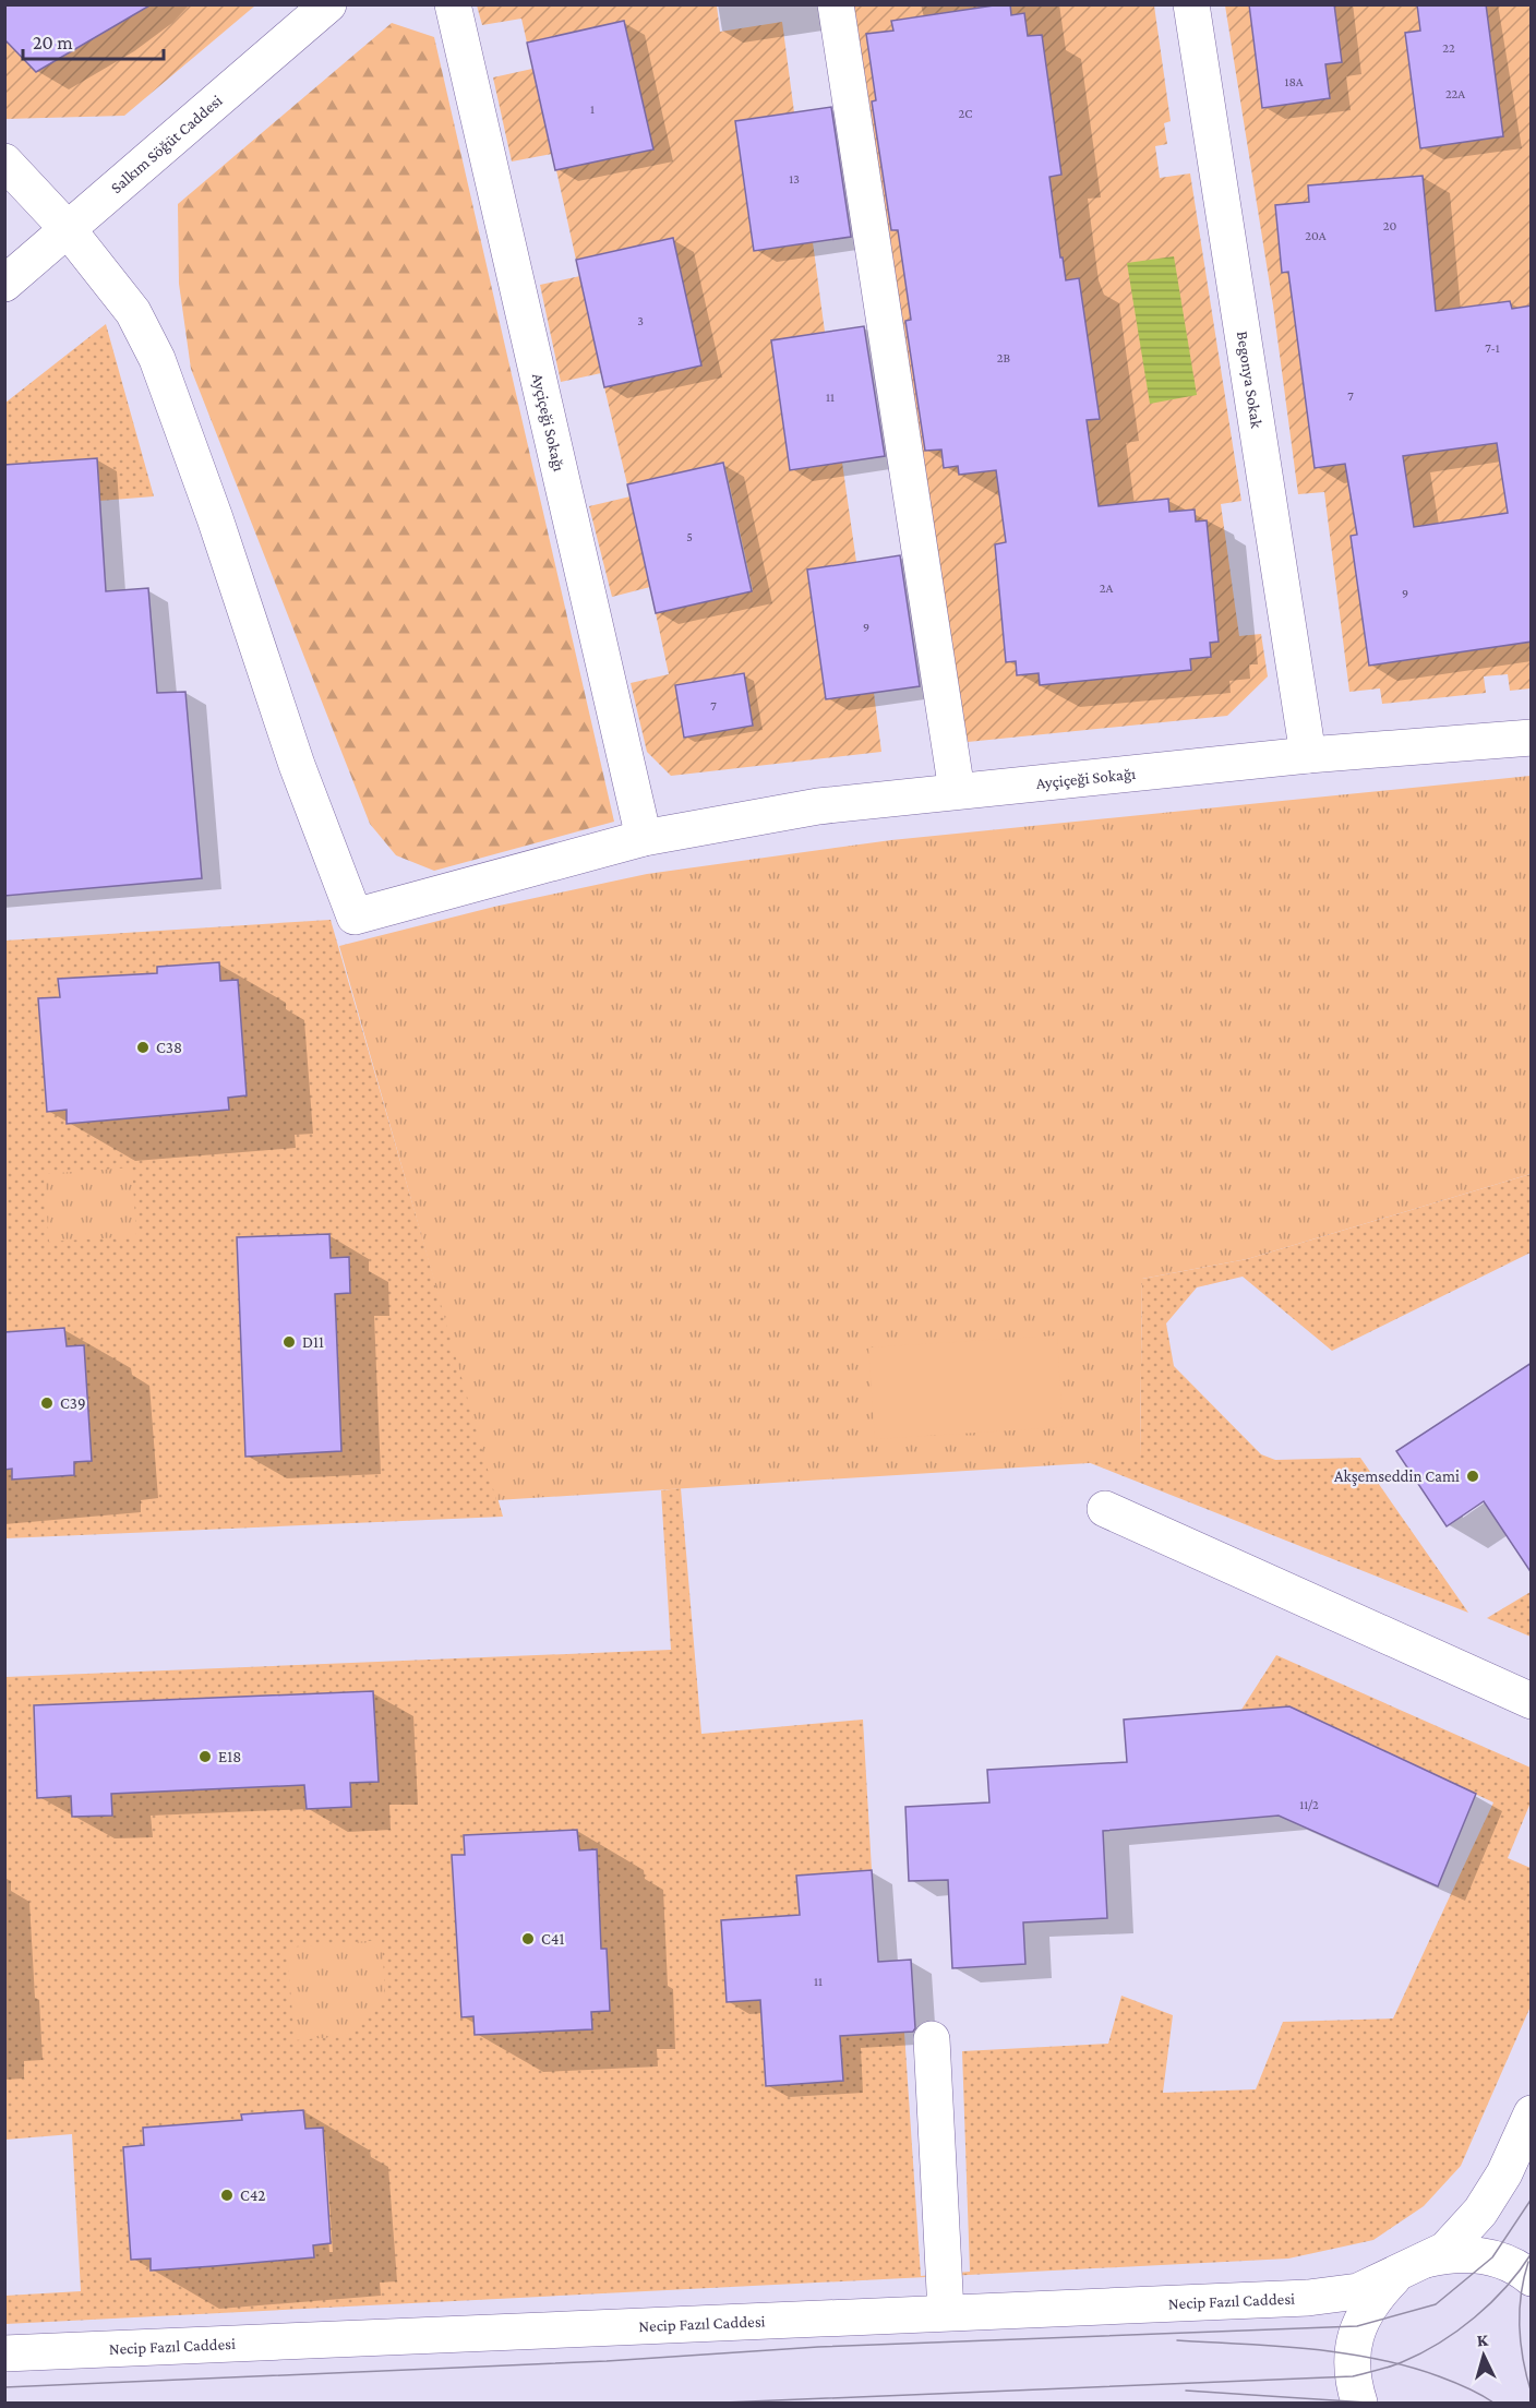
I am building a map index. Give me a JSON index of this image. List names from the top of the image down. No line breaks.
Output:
{"streets":{"street":["Salkım Söğüt Caddesi","Begonya Sokak","Ayçiçeği Sokağı","Necip Fazıl Caddesi"]},"crossings":[["Salkım Söğüt Caddesi","Ayçiçeği Sokağı"],["Begonya Sokak","Ayçiçeği Sokağı"]],"places":["C38","D11","C39","Akşemseddin Cami","E18","C41","C42"],"house_numbers":["22","18A","22A","1","2C","13","20","20A","3","7-1","2B","7","11","5","2A","9","9","7","11/2","11"],"scale_bar":"20 m","north":"top"}
